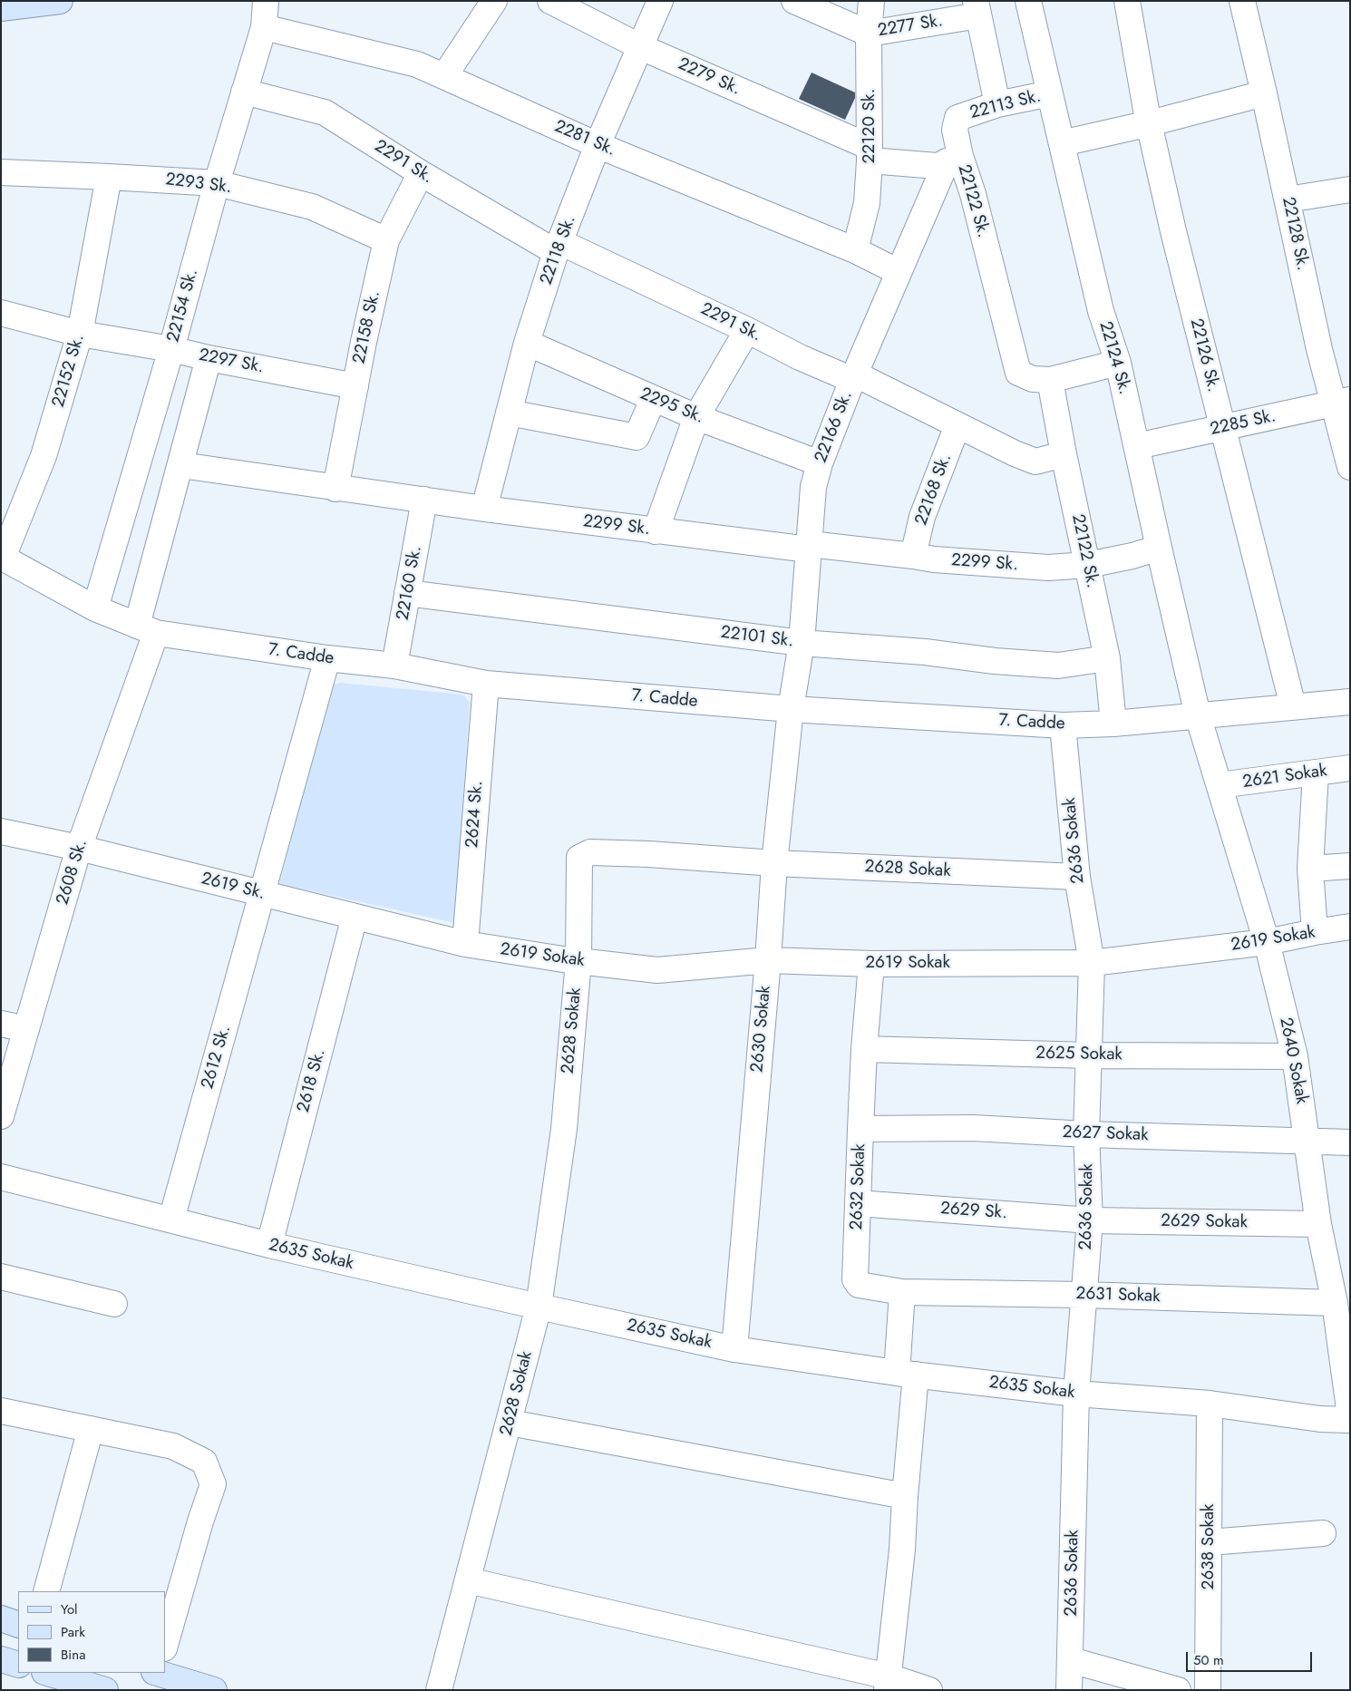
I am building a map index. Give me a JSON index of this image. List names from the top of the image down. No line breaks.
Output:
{"streets":{"street":["2277 Sk.","2279 Sk.","22113 Sk.","22120 Sk.","2281 Sk.","2291 Sk.","2293 Sk.","22122 Sk.","22128 Sk.","22118 Sk.","22154 Sk.","22158 Sk.","22126 Sk.","22124 Sk.","2297 Sk.","22152 Sk.","2295 Sk.","2285 Sk.","22166 Sk.","22168 Sk.","2299 Sk.","22160 Sk.","22101 Sk.","7. Cadde","2621 Sokak","2624 Sk.","2636 Sokak","2628 Sokak","2608 Sk.","2619 Sk.","2619 Sokak","2630 Sokak","2625 Sokak","2612 Sk.","2640 Sokak","2618 Sk.","2627 Sokak","2632 Sokak","2629 Sk.","2629 Sokak","2635 Sokak","2631 Sokak","2638 Sokak"]},"crossings":[["2277 Sk.","22120 Sk."],["2279 Sk.","22120 Sk."],["2279 Sk.","22118 Sk."],["22113 Sk.","22122 Sk."],["22113 Sk.","22124 Sk."],["22113 Sk.","22166 Sk."],["22120 Sk.","2281 Sk."],["2281 Sk.","22118 Sk."],["2281 Sk.","22154 Sk."],["2281 Sk.","22166 Sk."],["2291 Sk.","22122 Sk."],["2291 Sk.","22118 Sk."],["2291 Sk.","22154 Sk."],["2291 Sk.","22158 Sk."],["2291 Sk.","22166 Sk."],["2291 Sk.","22168 Sk."],["2293 Sk.","22154 Sk."],["2293 Sk.","22158 Sk."],["2293 Sk.","22152 Sk."],["22122 Sk.","22124 Sk."],["22122 Sk.","22166 Sk."],["22122 Sk.","2299 Sk."],["22122 Sk.","22101 Sk."],["22122 Sk.","7. Cadde"],["22128 Sk.","2285 Sk."],["22118 Sk.","2295 Sk."],["22118 Sk.","2299 Sk."],["22154 Sk.","2297 Sk."],["22154 Sk.","7. Cadde"],["22158 Sk.","2297 Sk."],["22158 Sk.","2299 Sk."],["22126 Sk.","2285 Sk."],["22126 Sk.","7. Cadde"],["22124 Sk.","2285 Sk."],["22124 Sk.","2299 Sk."],["22124 Sk.","7. Cadde"],["22124 Sk.","2640 Sokak"],["2297 Sk.","22152 Sk."],["2297 Sk.","2608 Sk."],["22152 Sk.","7. Cadde"],["2295 Sk.","22166 Sk."],["22166 Sk.","2299 Sk."],["22166 Sk.","22101 Sk."],["22166 Sk.","7. Cadde"],["22166 Sk.","2630 Sokak"],["22168 Sk.","2299 Sk."],["2299 Sk.","22160 Sk."],["2299 Sk.","2608 Sk."],["22160 Sk.","22101 Sk."],["22160 Sk.","7. Cadde"],["7. Cadde","2624 Sk."],["7. Cadde","2636 Sokak"],["7. Cadde","2608 Sk."],["7. Cadde","2630 Sokak"],["7. Cadde","2612 Sk."],["7. Cadde","2640 Sokak"],["2621 Sokak","2640 Sokak"],["2624 Sk.","2619 Sk."],["2624 Sk.","2619 Sokak"],["2636 Sokak","2628 Sokak"],["2636 Sokak","2619 Sokak"],["2636 Sokak","2625 Sokak"],["2636 Sokak","2627 Sokak"],["2636 Sokak","2629 Sk."],["2636 Sokak","2629 Sokak"],["2636 Sokak","2635 Sokak"],["2636 Sokak","2631 Sokak"],["2628 Sokak","2619 Sokak"],["2628 Sokak","2630 Sokak"],["2628 Sokak","2635 Sokak"],["2608 Sk.","2619 Sk."],["2619 Sk.","2619 Sokak"],["2619 Sk.","2612 Sk."],["2619 Sk.","2618 Sk."],["2619 Sokak","2630 Sokak"],["2619 Sokak","2640 Sokak"],["2619 Sokak","2632 Sokak"],["2630 Sokak","2635 Sokak"],["2625 Sokak","2640 Sokak"],["2625 Sokak","2632 Sokak"],["2612 Sk.","2635 Sokak"],["2640 Sokak","2627 Sokak"],["2640 Sokak","2629 Sokak"],["2640 Sokak","2631 Sokak"],["2618 Sk.","2635 Sokak"],["2627 Sokak","2632 Sokak"],["2632 Sokak","2629 Sk."],["2632 Sokak","2631 Sokak"],["2629 Sk.","2629 Sokak"],["2635 Sokak","2638 Sokak"]],"legend":["Yol","Park","Bina"],"scale_bar":"50 m"}
